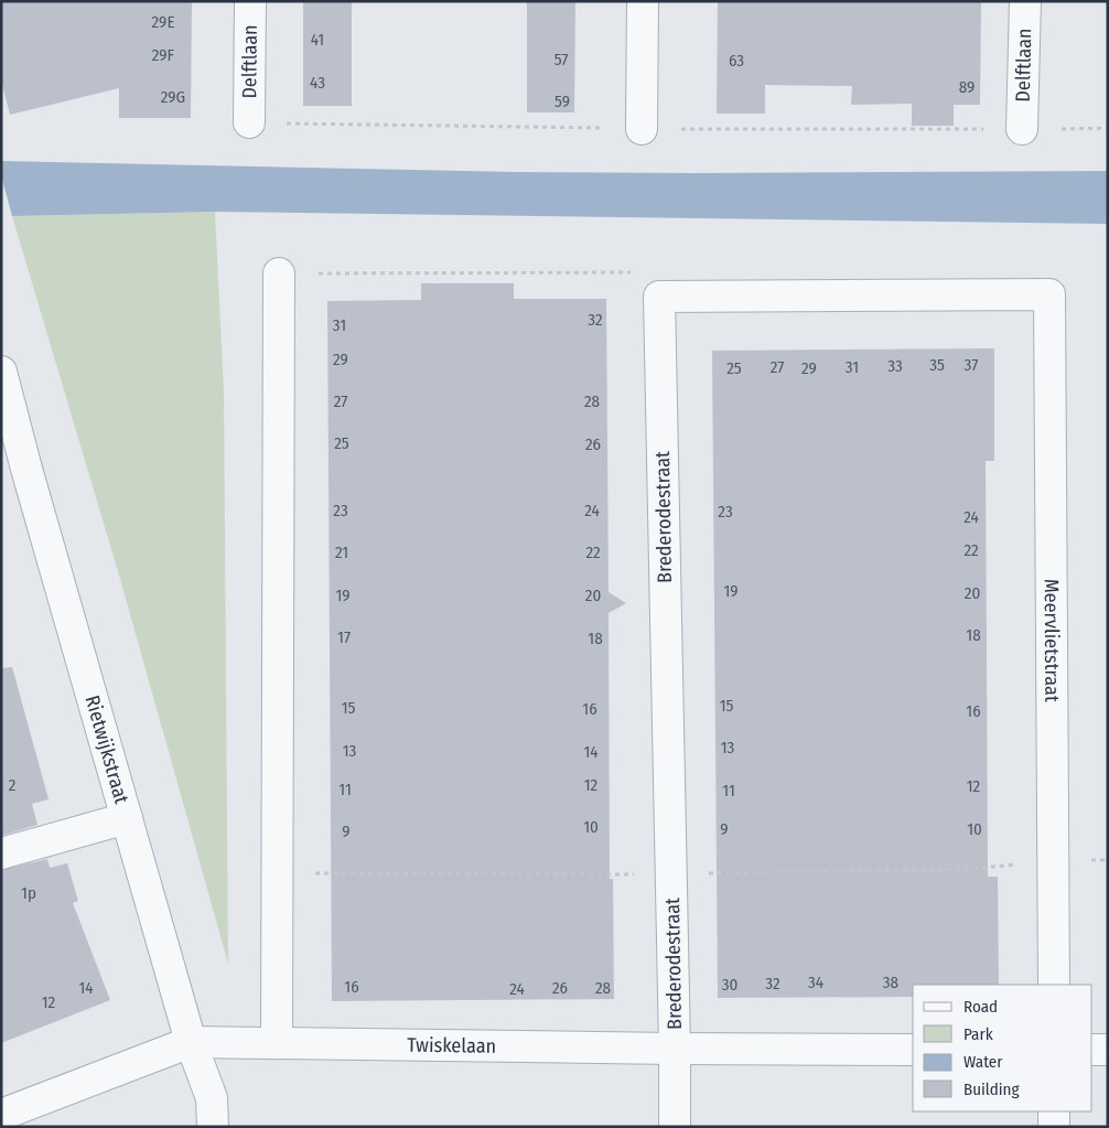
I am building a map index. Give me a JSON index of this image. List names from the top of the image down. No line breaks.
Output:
{"streets":{"street":["Delftlaan","Brederodestraat","Meervlietstraat","Rietwijkstraat","Twiskelaan"]},"crossings":[["Brederodestraat","Meervlietstraat"],["Brederodestraat","Twiskelaan"],["Rietwijkstraat","Twiskelaan"]],"house_numbers":["29E","41","29F","57","63","43","89","29G","59","32","31","29","35","37","33","27","31","25","29","27","28","25","26","23","24","23","24","22","21","22","19","20","19","20","18","17","18","15","15","16","16","13","13","14","2","12","12","11","11","10","9","10","9","1p","34","38","32","30","16","14","26","28","24","12"],"legend":["Road","Park","Water","Building"]}
